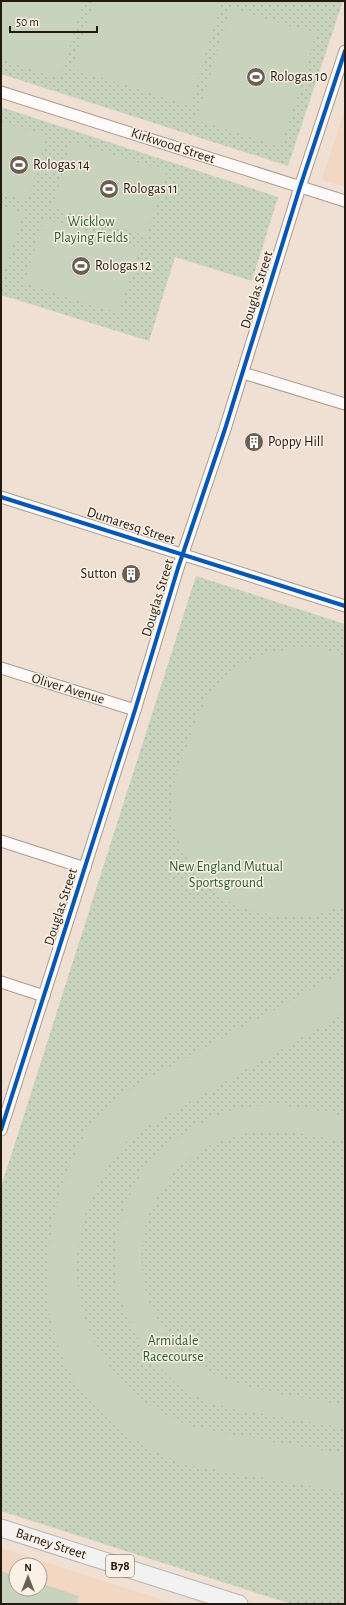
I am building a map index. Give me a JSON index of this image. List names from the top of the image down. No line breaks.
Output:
{"streets":{"main road":["Barney Street","B78"],"street":["Kirkwood Street","Douglas Street","Dumaresq Street","Oliver Avenue"]},"crossings":[["Kirkwood Street","Douglas Street"],["Douglas Street","Dumaresq Street"],["Douglas Street","Oliver Avenue"]],"parks":["Wicklow Playing Fields","New England Mutual Sportsground","Armidale Racecourse"],"places":{"sports":["Rologas 10","Rologas 14","Rologas 11","Rologas 12"],"building":["Poppy Hill","Sutton"]},"scale_bar":"50 m","north":"top"}
